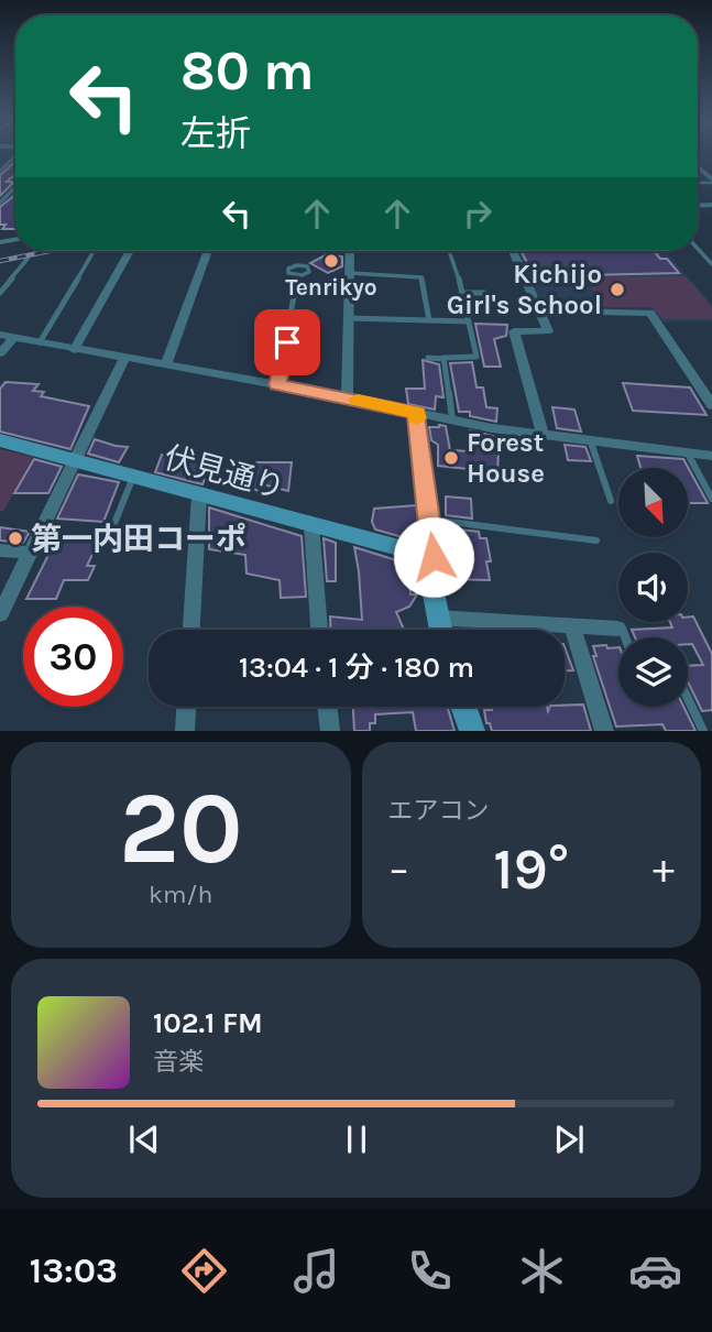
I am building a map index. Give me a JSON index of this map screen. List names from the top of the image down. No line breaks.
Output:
{"streets":{"street":["伏見通り"]},"places":["Tenrikyo","Kichijo Girl's School","Forest House","第一内田コーポ"],"north":"bottom right","page":{"turn":["80 m","左折"],"limit":"30","trip":"13:04 · 1 分 · 180 m","tile":[["20","km/h"],"エアコン"],"heat":["−","19°","+"],"song":["102.1 FM","音楽"],"tabs":"13:03"}}
